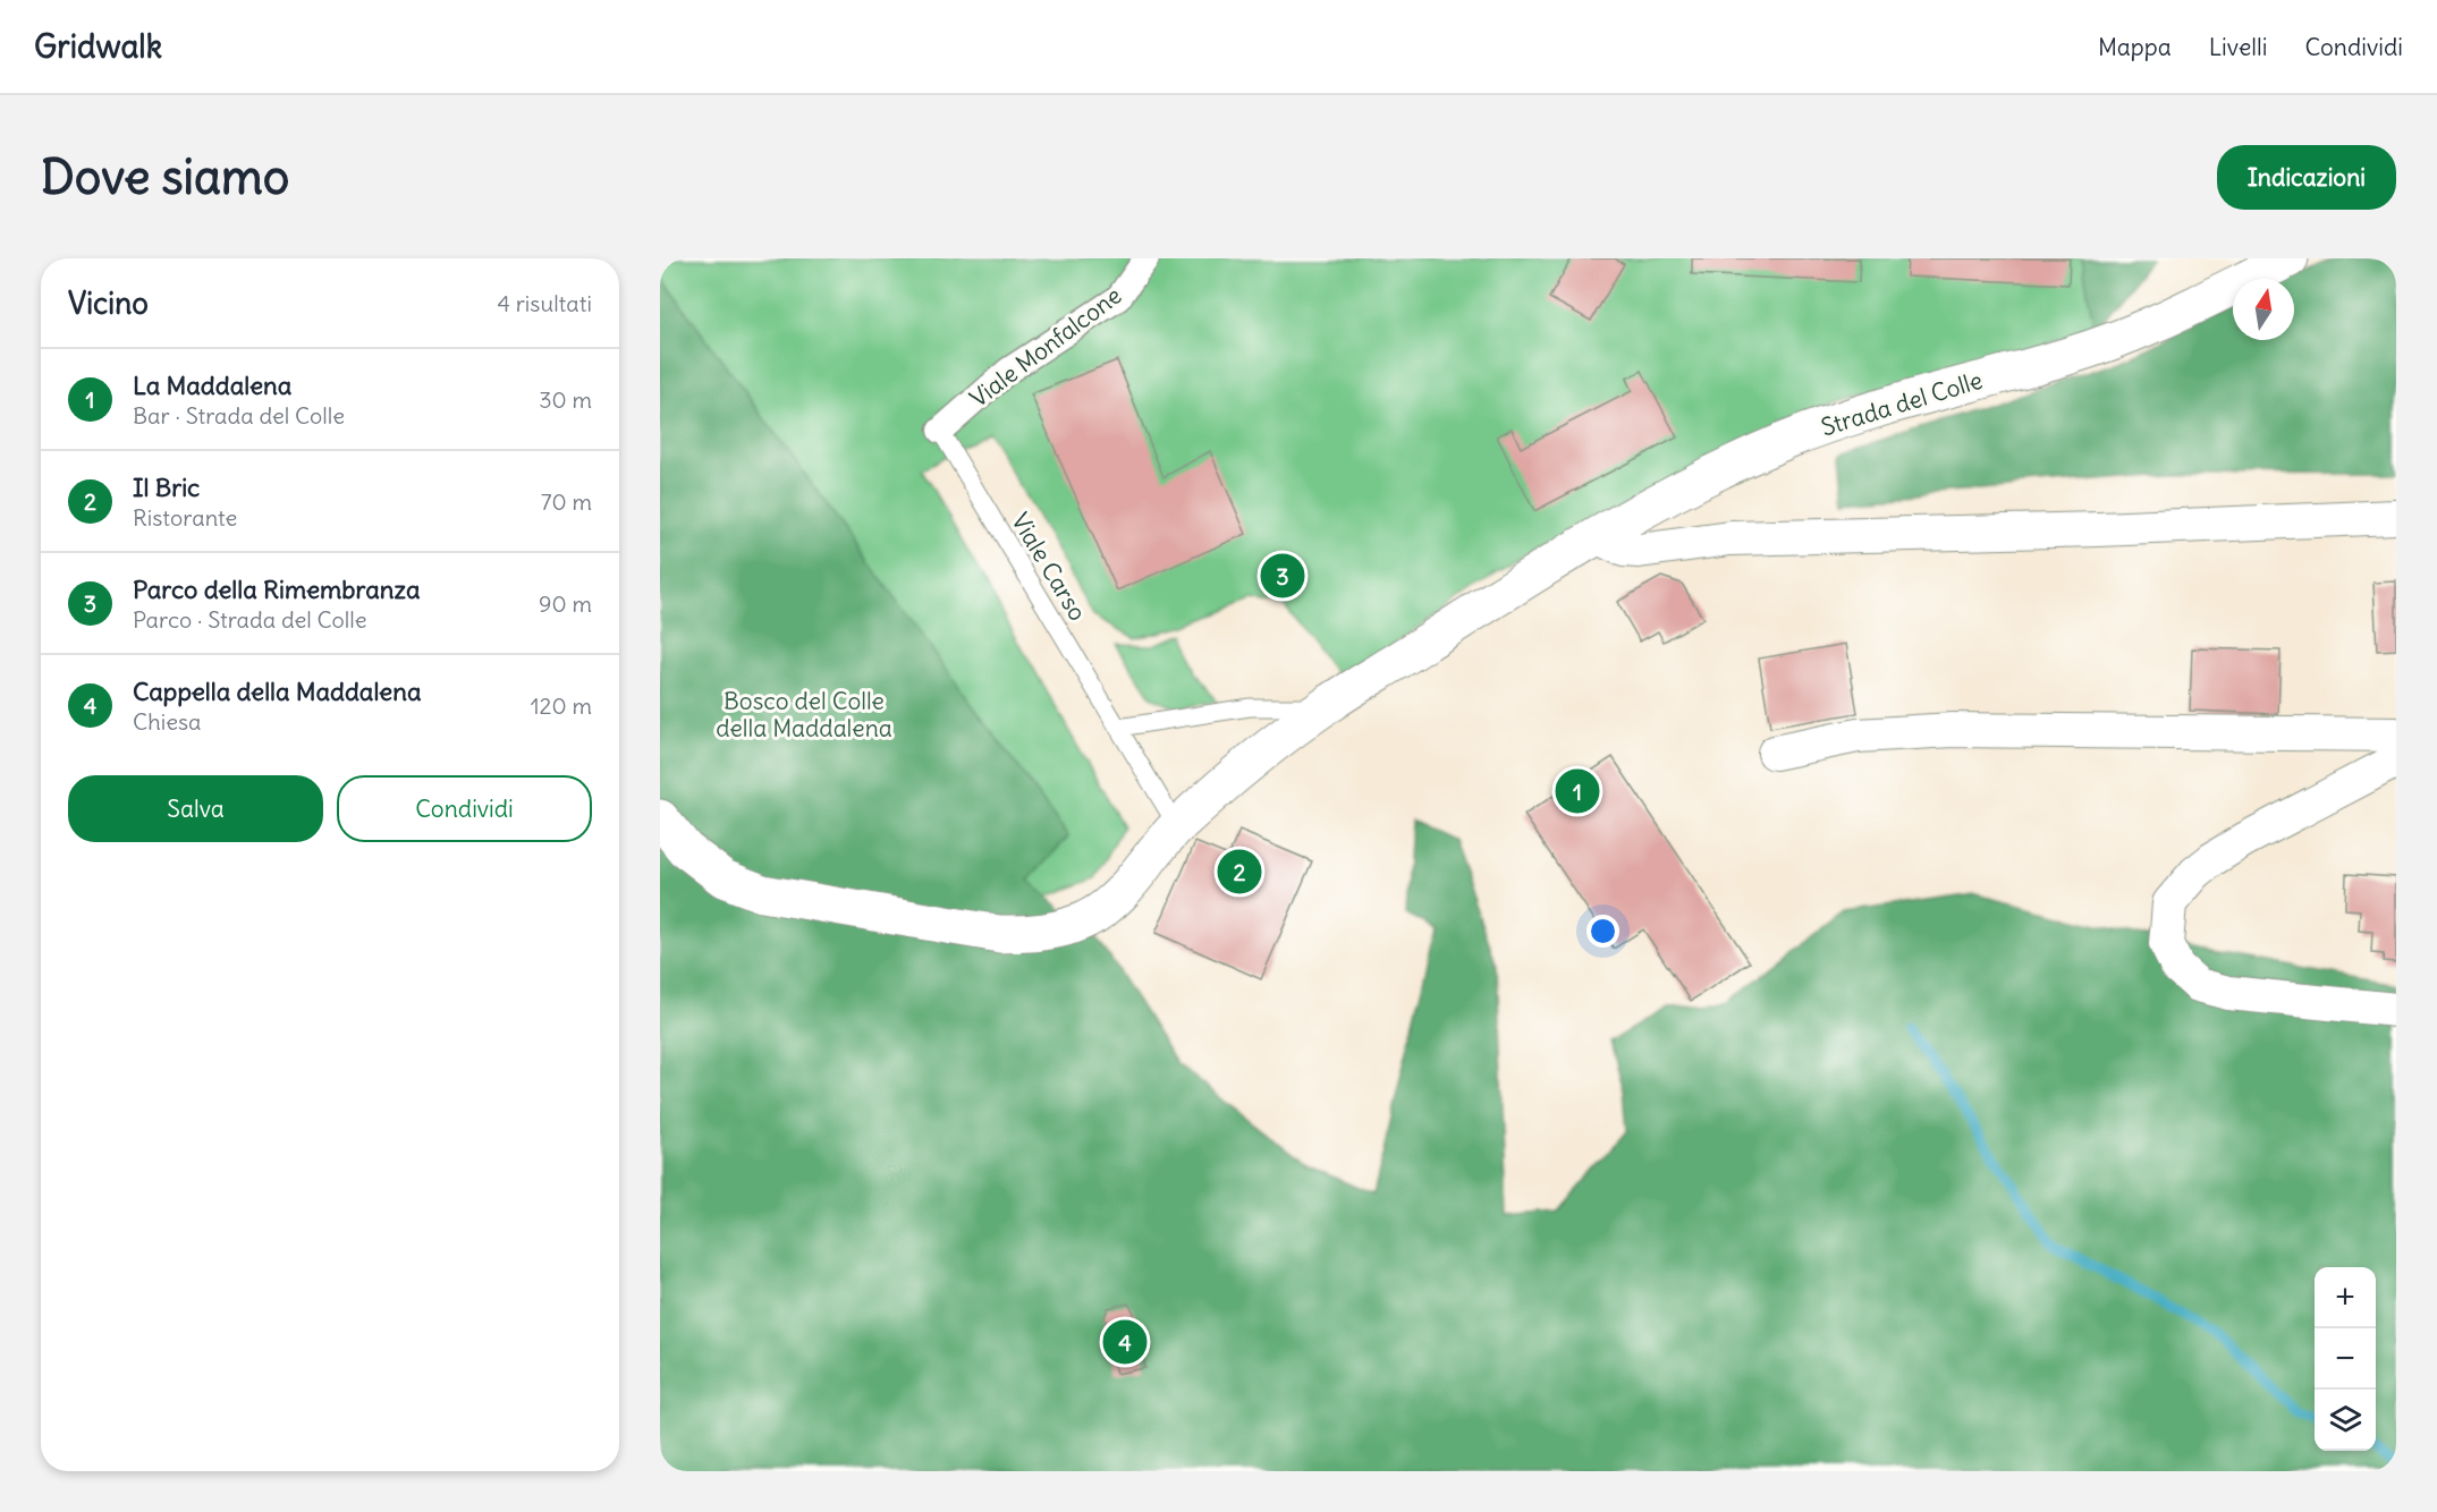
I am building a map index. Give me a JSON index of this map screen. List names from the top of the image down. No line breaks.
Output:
{"streets":{"street":["Viale Monfalcone","Strada del Colle"],"lane":["Viale Carso"]},"crossings":[["Viale Monfalcone","Viale Carso"],["Strada del Colle","Viale Carso"]],"parks":["Bosco del Colle della Maddalena"],"north":"top","page":{"header":"Gridwalk","nav":["Mappa","Livelli","Condividi"],"buttons":["Indicazioni",["Salva","Condividi"]],"title":"Dove siamo","heading":["Vicino","4 risultati"],"list":[{"mark":"1","name":"La Maddalena","note":"Bar · Strada del Colle","value":"30 m"},{"mark":"2","name":"Il Bric","note":"Ristorante","value":"70 m"},{"mark":"3","name":"Parco della Rimembranza","note":"Parco · Strada del Colle","value":"90 m"},{"mark":"4","name":"Cappella della Maddalena","note":"Chiesa","value":"120 m"}],"pins":["3","1","2","4"],"map_buttons":["+","−"]}}
